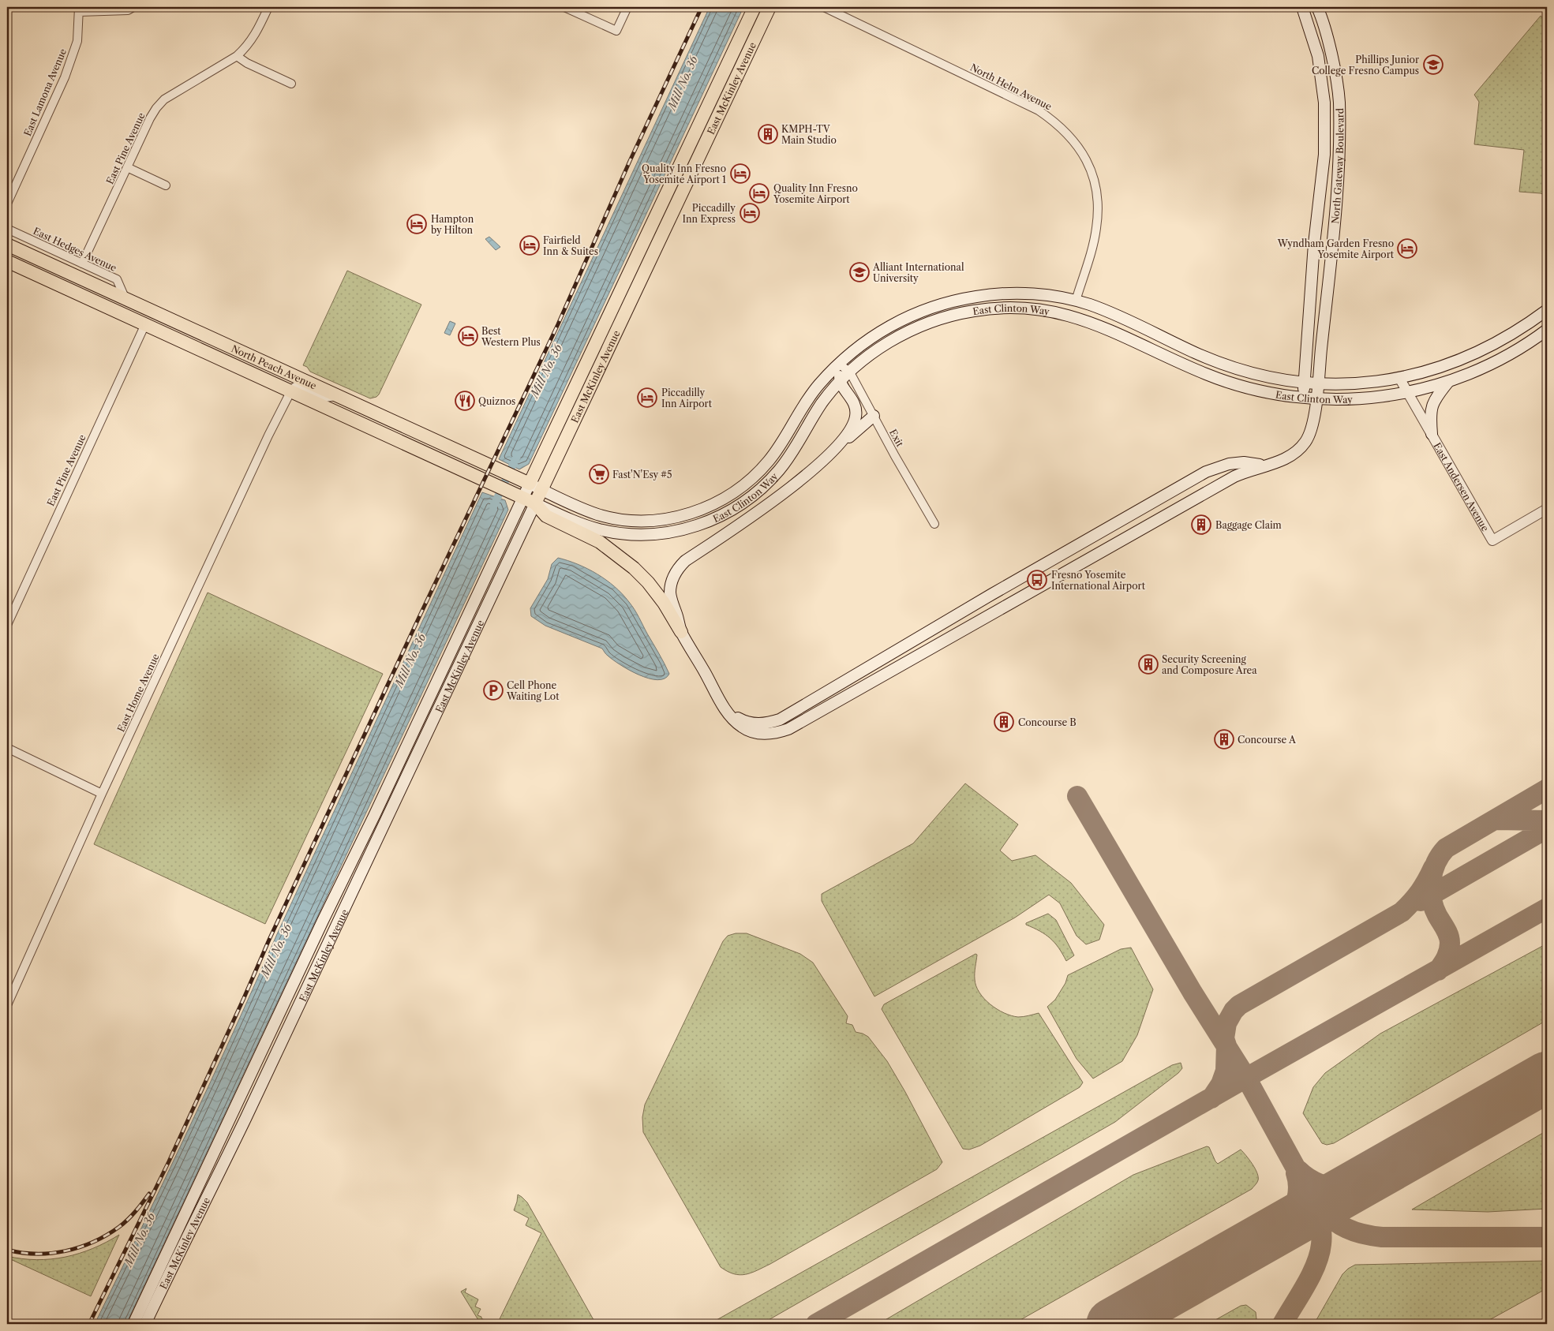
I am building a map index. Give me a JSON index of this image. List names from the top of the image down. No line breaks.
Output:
{"streets":{"main road":["East McKinley Avenue","North Gateway Boulevard","East Clinton Way","North Peach Avenue"],"street":["North Helm Avenue","East Lamona Avenue","East Pine Avenue","East Hedges Avenue","Exit","East Andersen Avenue","East Home Avenue"]},"crossings":[["North Helm Avenue","East Clinton Way"],["East McKinley Avenue","East Clinton Way"],["East McKinley Avenue","North Peach Avenue"],["East Pine Avenue","East Hedges Avenue"],["East Pine Avenue","North Peach Avenue"],["North Gateway Boulevard","East Clinton Way"],["East Hedges Avenue","North Peach Avenue"],["East Clinton Way","North Peach Avenue"],["East Clinton Way","Exit"],["East Clinton Way","East Andersen Avenue"],["North Peach Avenue","East Home Avenue"]],"water":["Mill No. 36"],"places":{"school or university":["Phillips Junior College Fresno Campus","Alliant International University"],"building":["KMPH-TV Main Studio","Baggage Claim","Security Screening and Composure Area","Concourse B","Concourse A"],"hotel":["Quality Inn Fresno Yosemite Airport 1","Quality Inn Fresno Yosemite Airport","Piccadilly Inn Express","Hampton by Hilton","Fairfield Inn & Suites","Wyndham Garden Fresno Yosemite Airport","Best Western Plus","Piccadilly Inn Airport"],"restaurant":["Quiznos"],"supermarket":["Fast'N'Esy #5"],"bus stop":["Fresno Yosemite International Airport"],"parking":["Cell Phone Waiting Lot"]}}
